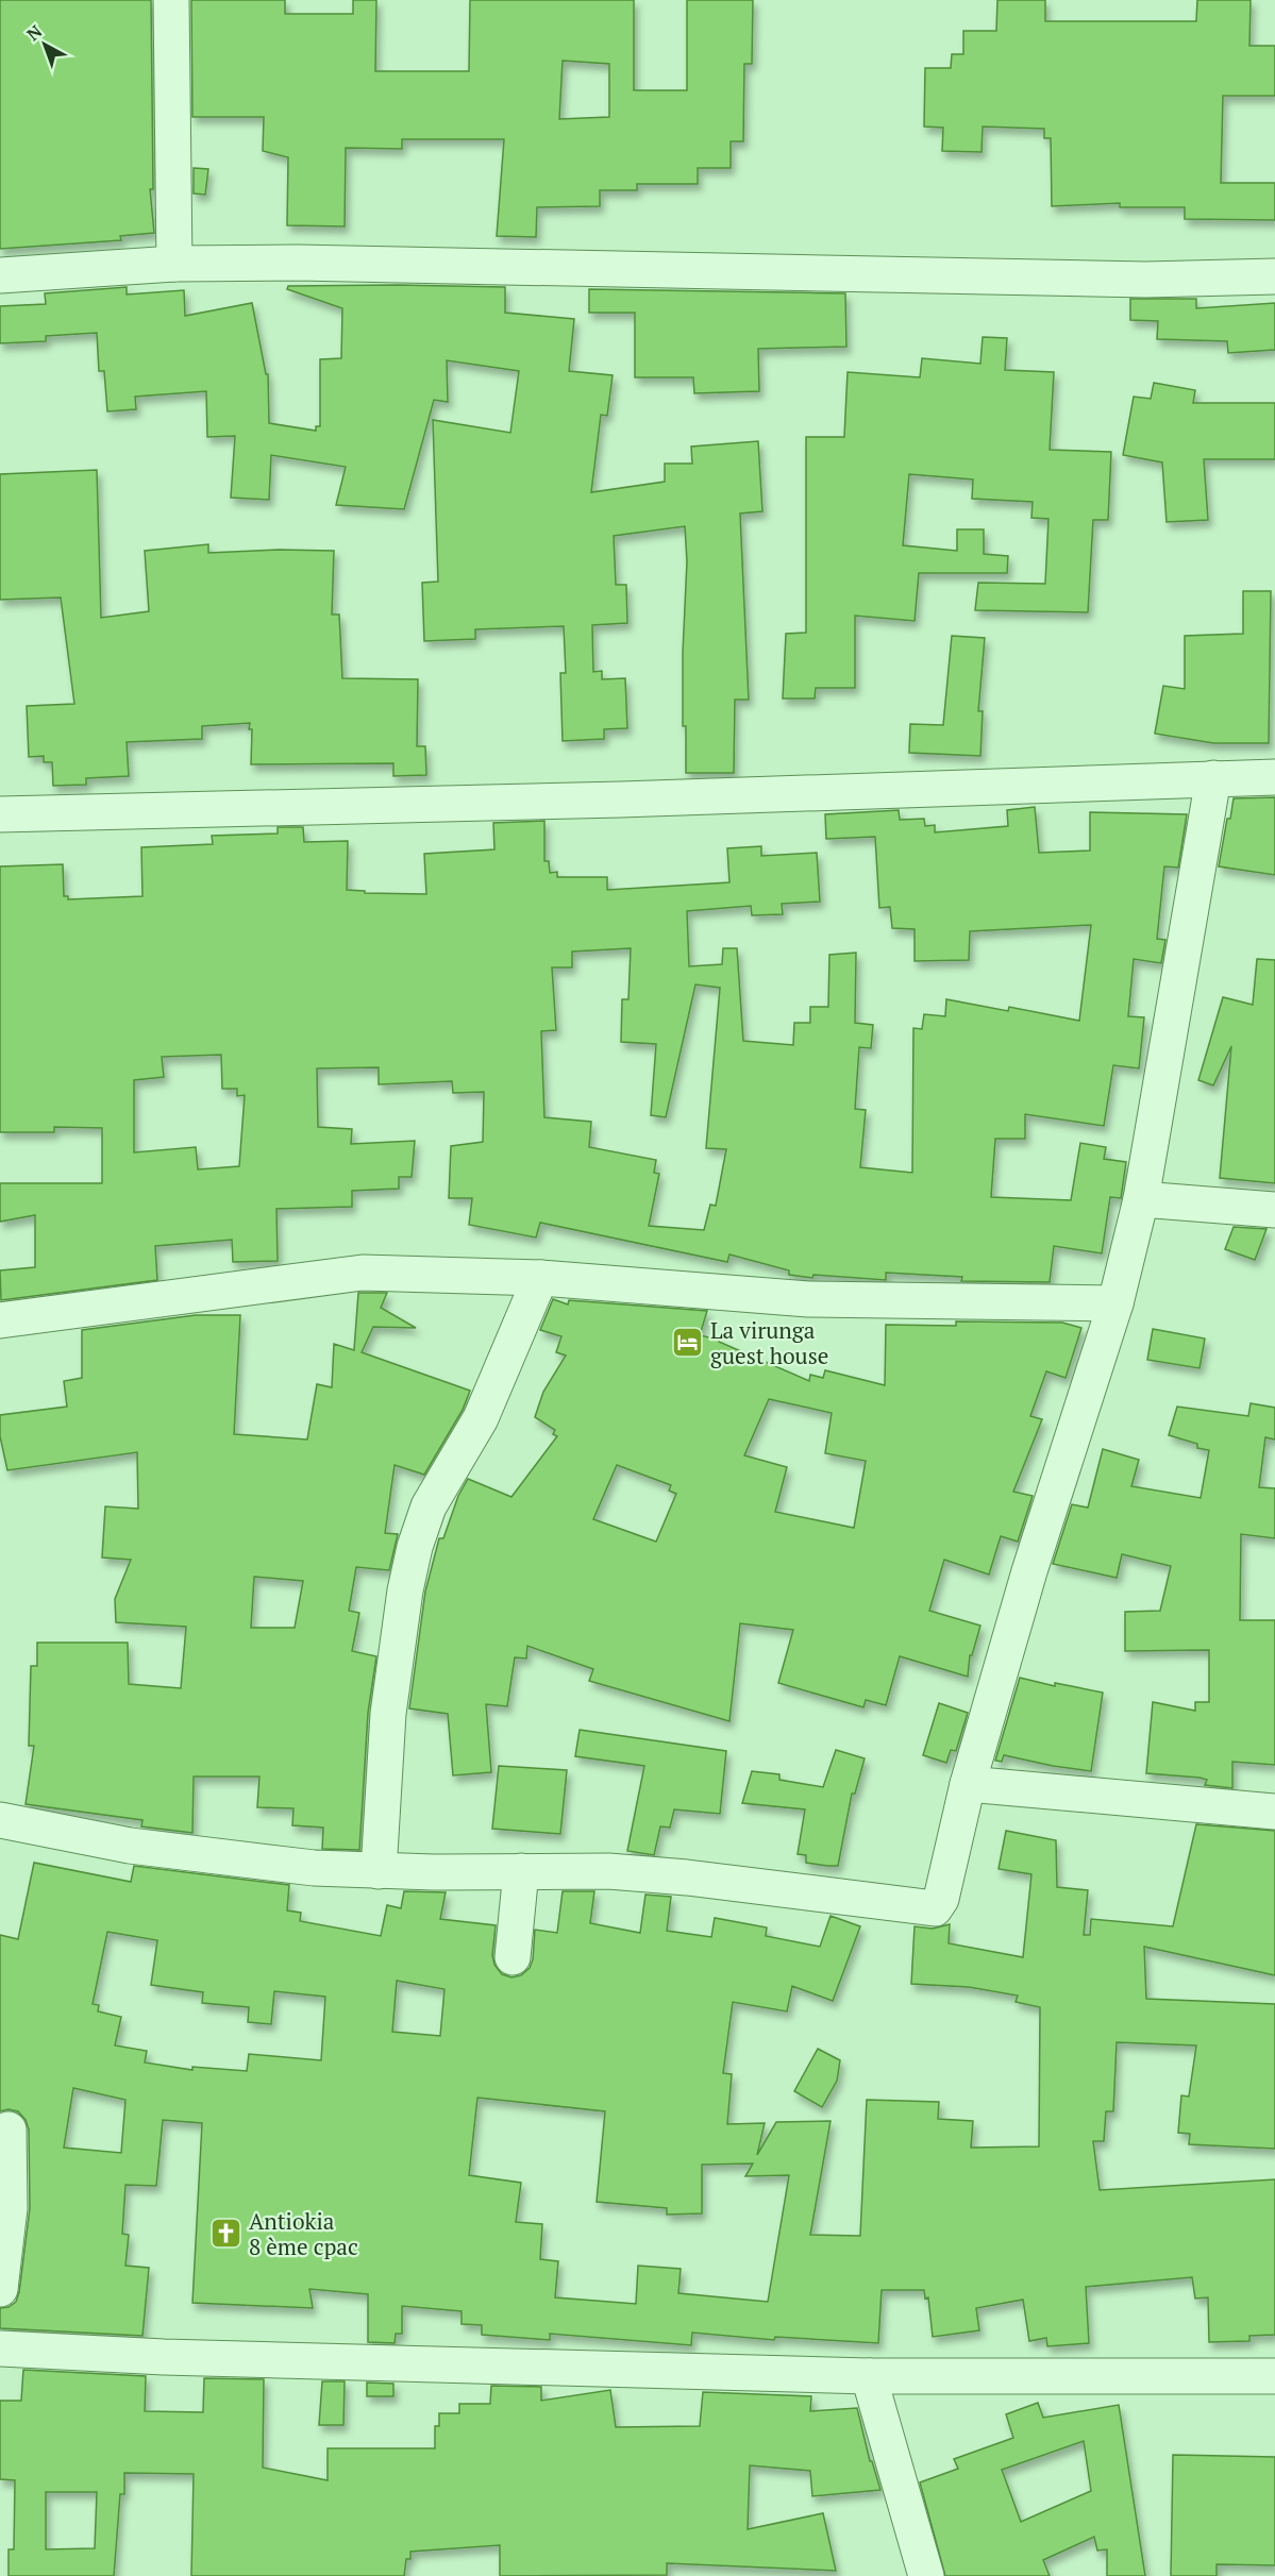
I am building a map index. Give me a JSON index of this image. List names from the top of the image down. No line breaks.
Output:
{"places":{"hotel":["La virunga guest house"],"church":["Antiokia 8 ème cpac"]},"north":"top left"}
